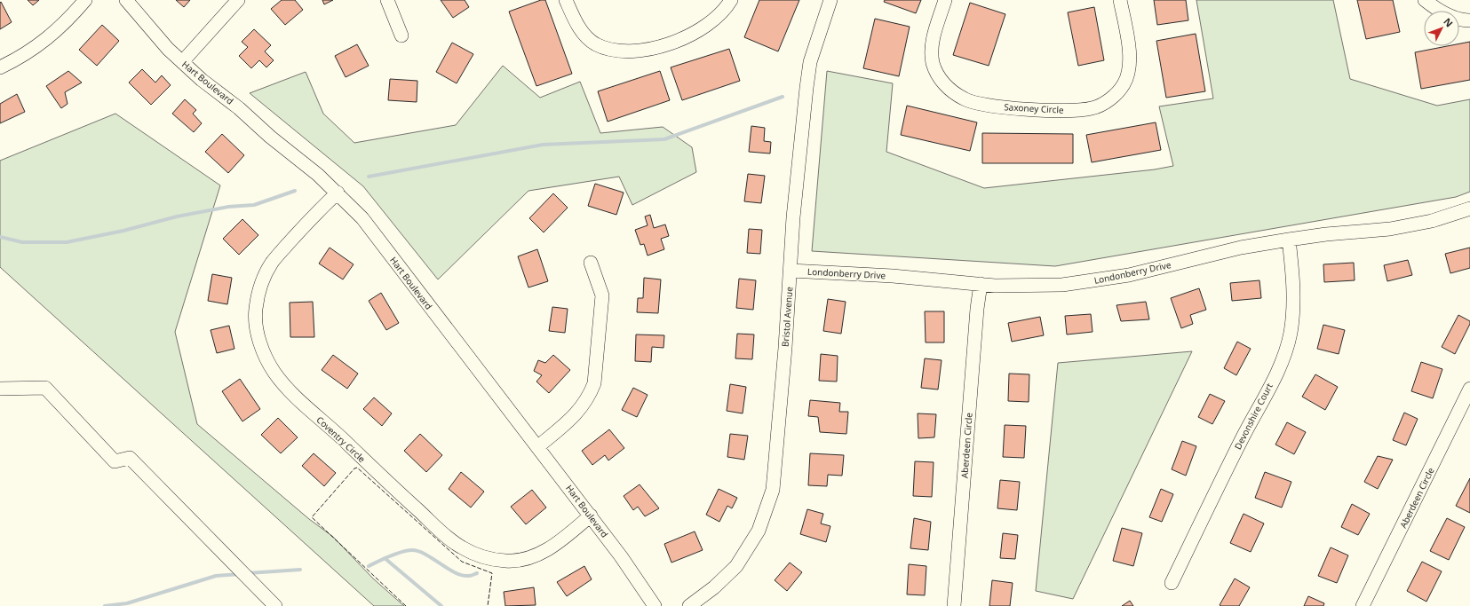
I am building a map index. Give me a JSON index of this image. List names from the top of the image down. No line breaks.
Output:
{"streets":{"street":["Hart Boulevard","Saxoney Circle","Londonberry Drive","Bristol Avenue","Devonshire Court","Coventry Circle","Aberdeen Circle"]},"crossings":[["Hart Boulevard","Coventry Circle"],["Londonberry Drive","Bristol Avenue"],["Londonberry Drive","Devonshire Court"],["Londonberry Drive","Aberdeen Circle"]],"north":"top right"}
